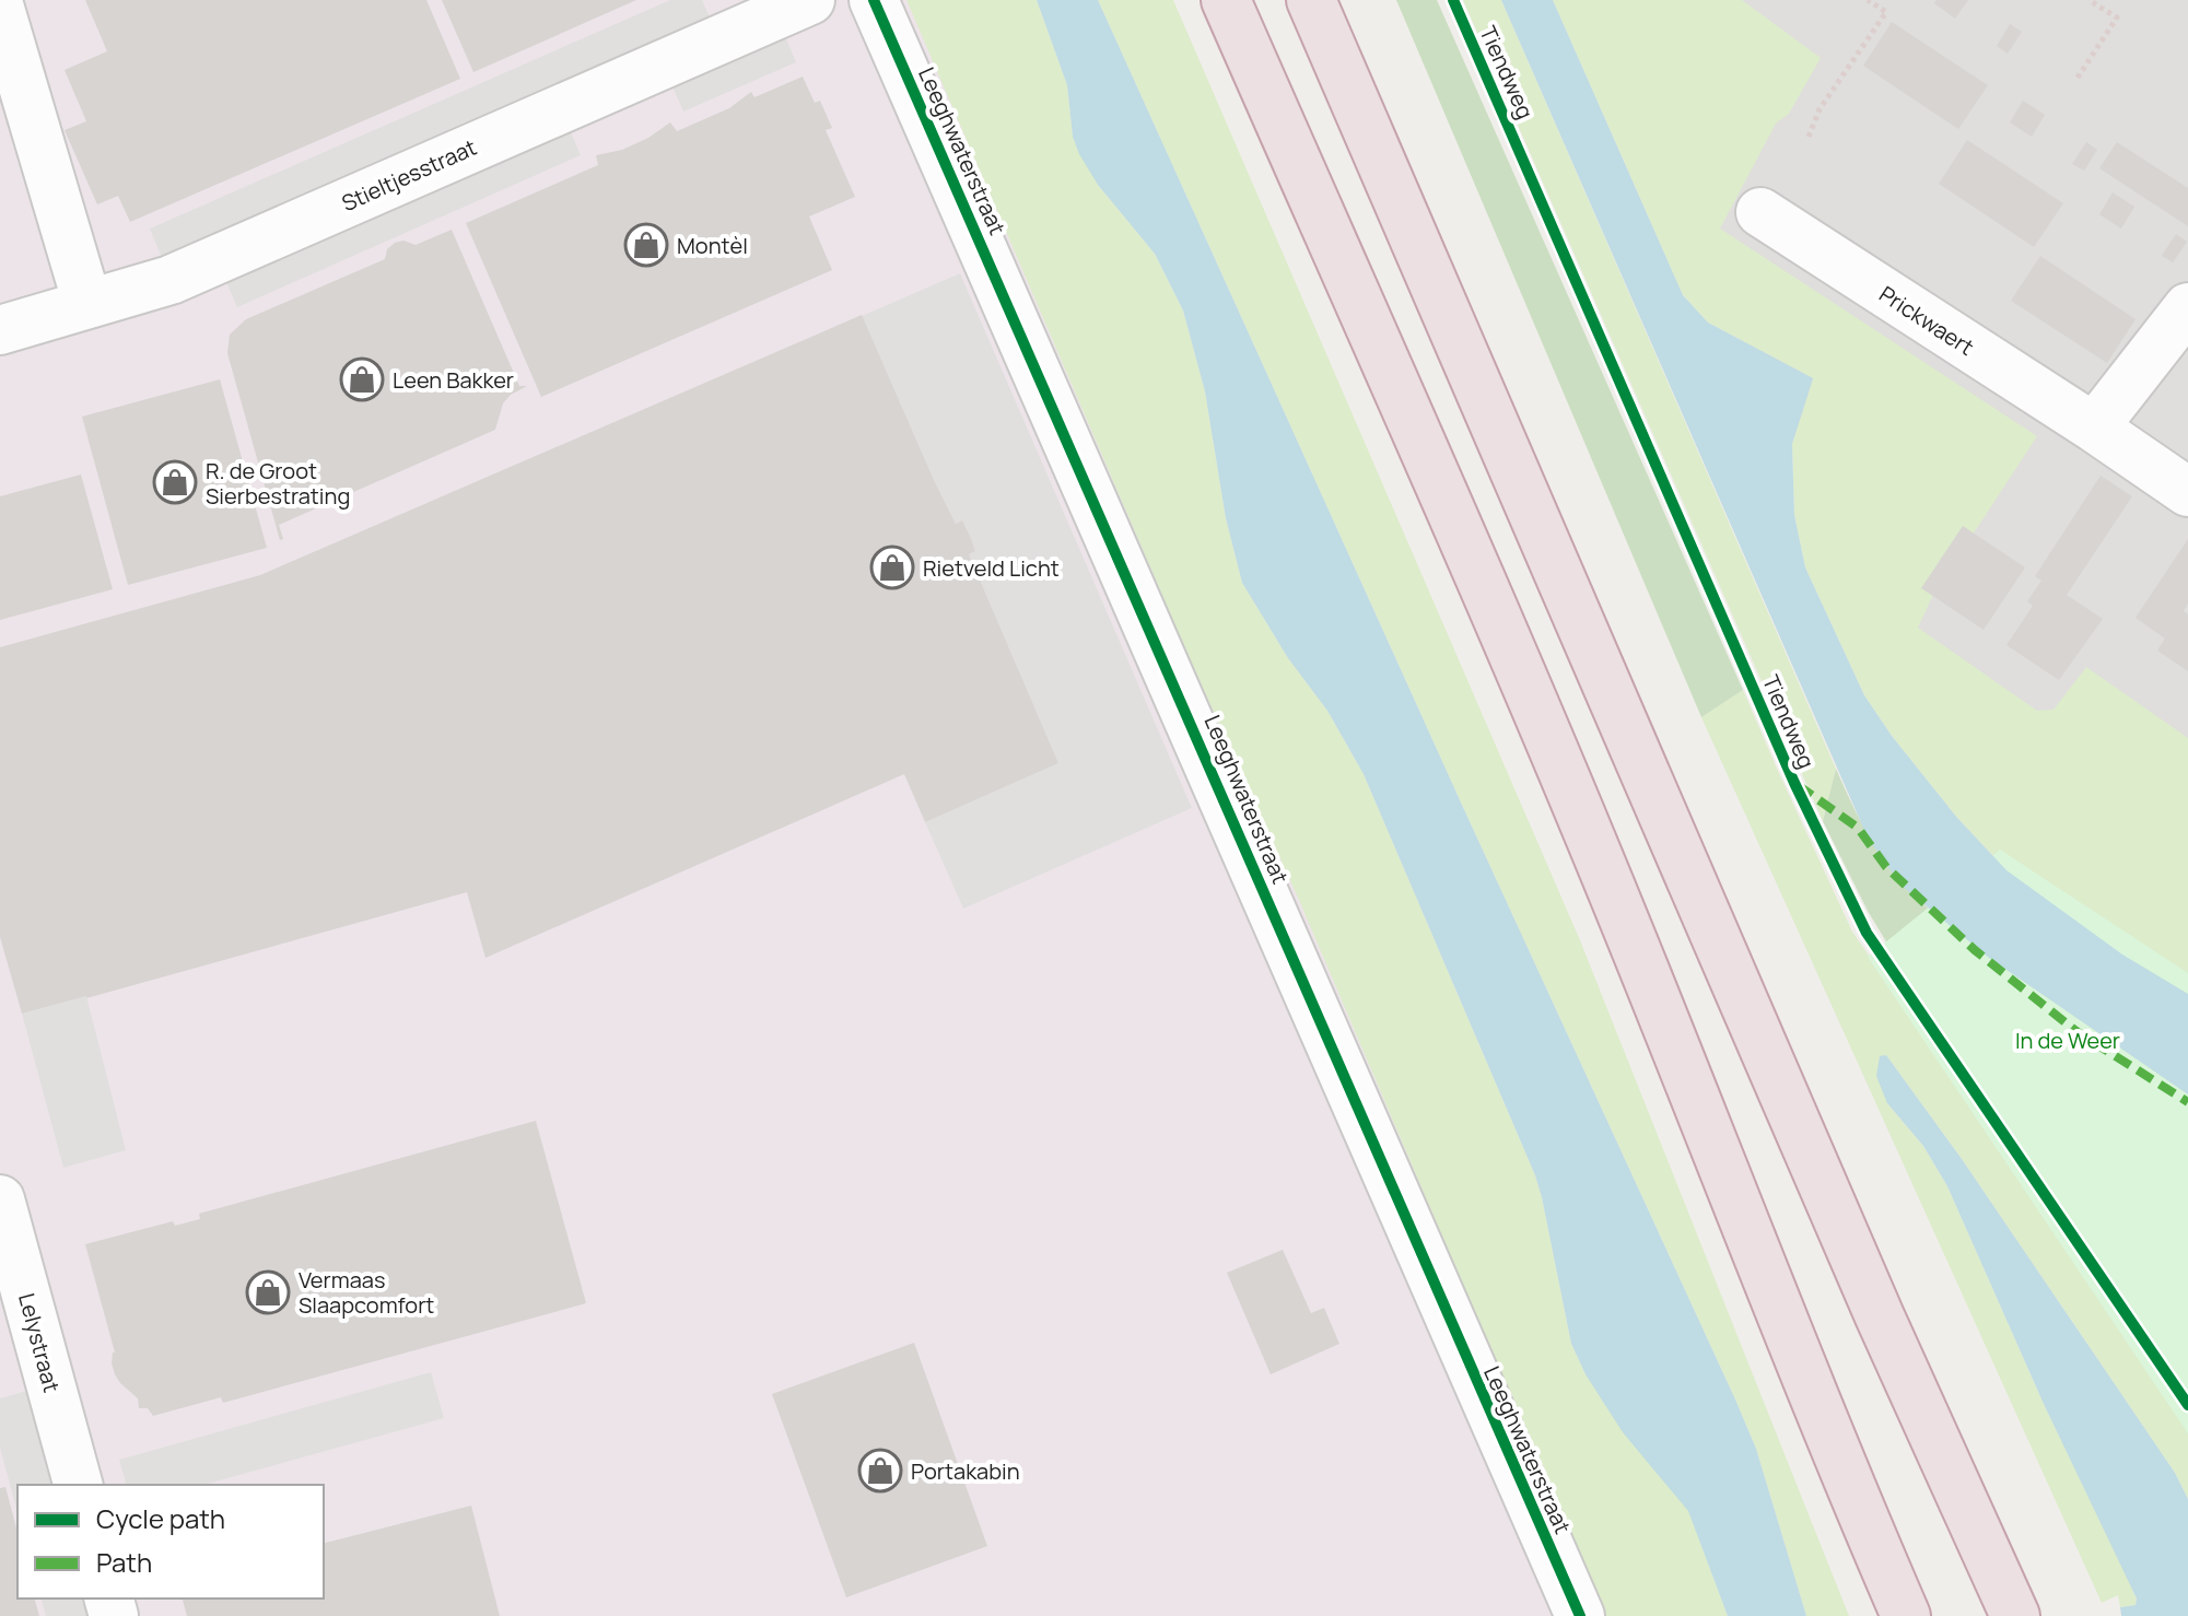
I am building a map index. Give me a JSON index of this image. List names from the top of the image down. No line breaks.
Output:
{"streets":{"street":["Leeghwaterstraat","Stieltjesstraat","Prickwaert","Lelystraat"],"cycle path":["Tiendweg"]},"parks":["In de Weer"],"places":{"shop":["Montèl","Leen Bakker","R. de Groot Sierbestrating","Rietveld Licht","Vermaas Slaapcomfort","Portakabin"]},"legend":["Cycle path","Path"]}
